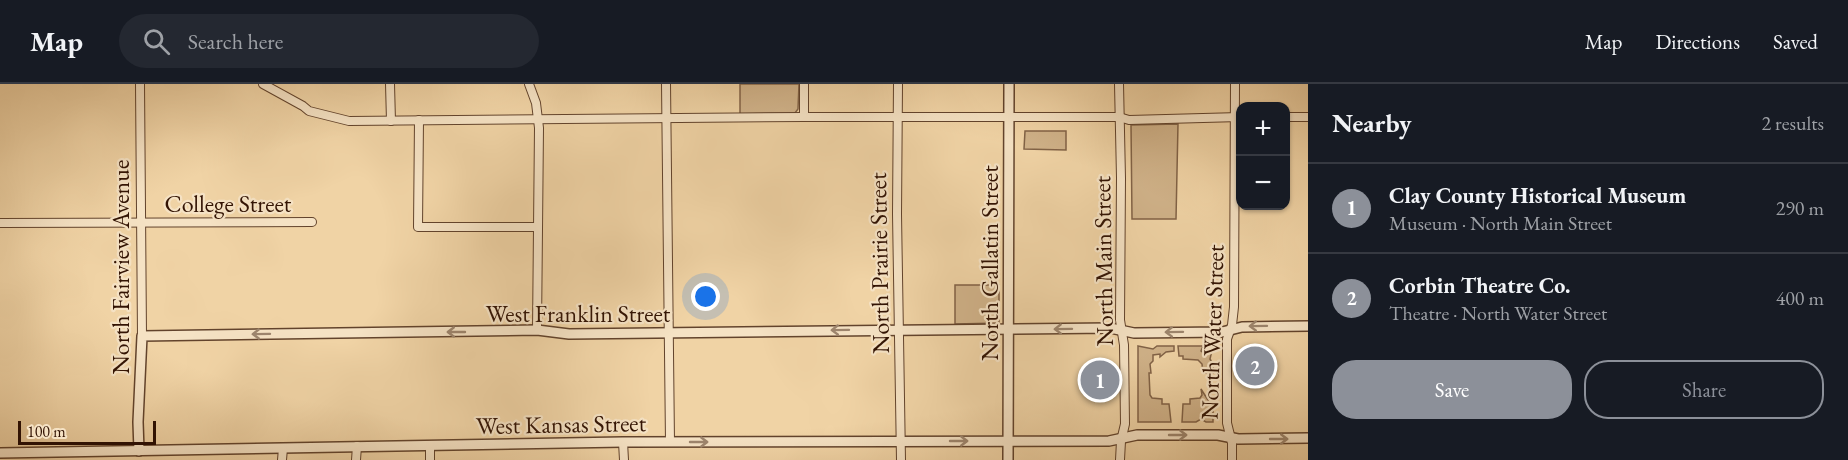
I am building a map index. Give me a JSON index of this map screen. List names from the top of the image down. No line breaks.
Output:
{"streets":{"street":["College Street","North Main Street","North Prairie Street","North Gallatin Street","North Fairview Avenue","West Franklin Street","North Water Street","West Kansas Street"]},"crossings":[["College Street","North Fairview Avenue"],["North Main Street","West Franklin Street"],["North Main Street","West Kansas Street"],["North Prairie Street","West Franklin Street"],["North Prairie Street","West Kansas Street"],["North Gallatin Street","West Franklin Street"],["North Gallatin Street","West Kansas Street"],["North Fairview Avenue","West Franklin Street"],["North Fairview Avenue","West Kansas Street"],["West Franklin Street","North Water Street"],["North Water Street","West Kansas Street"]],"one_way":["West Franklin Street","West Kansas Street"],"scale_bar":"100 m","page":{"header":"Map","search":"Search here","nav":["Map","Directions","Saved"],"heading":["Nearby","2 results"],"map_buttons":["+","−"],"list":[{"mark":"1","name":"Clay County Historical Museum","note":"Museum · North Main Street","value":"290 m"},{"mark":"2","name":"Corbin Theatre Co.","note":"Theatre · North Water Street","value":"400 m"}],"buttons":["Save","Share"],"pins":["2","1"],"scale":"100 m"}}
